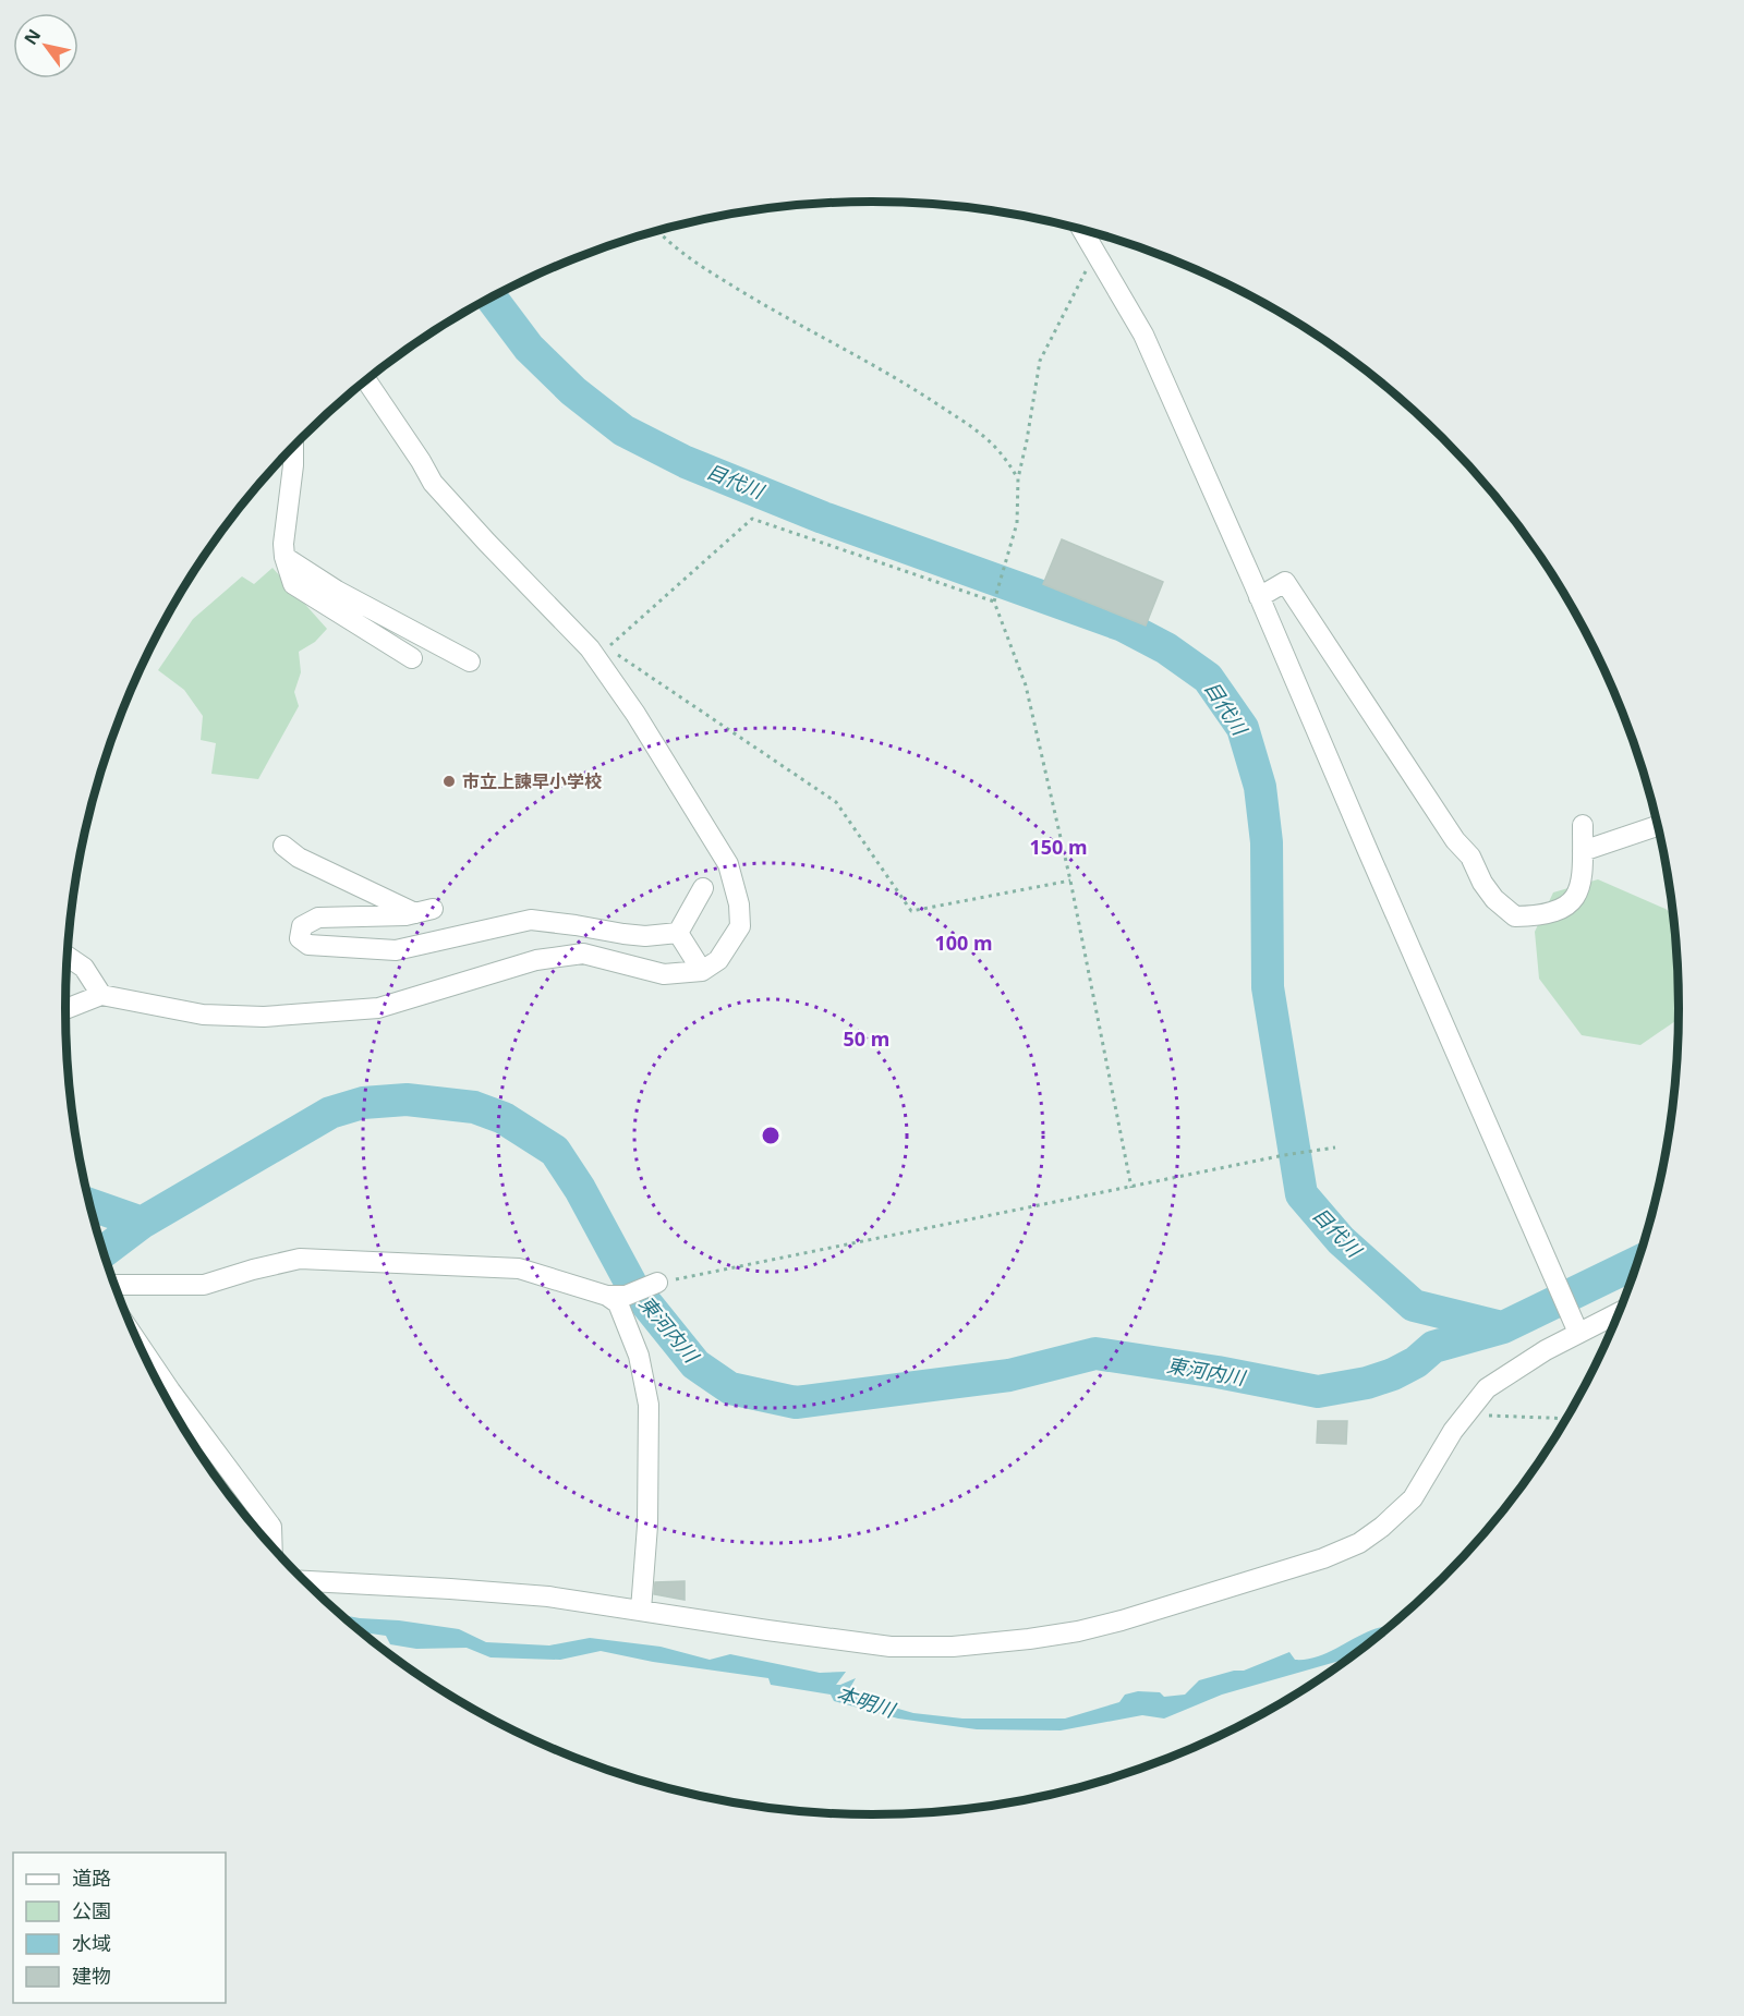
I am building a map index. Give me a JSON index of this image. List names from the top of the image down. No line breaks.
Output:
{"water":["目代川","東河内川","本明川"],"places":["市立上諫早小学校"],"legend":["道路","公園","水域","建物"],"north":"top left","rings":["150 m","100 m","50 m"]}
